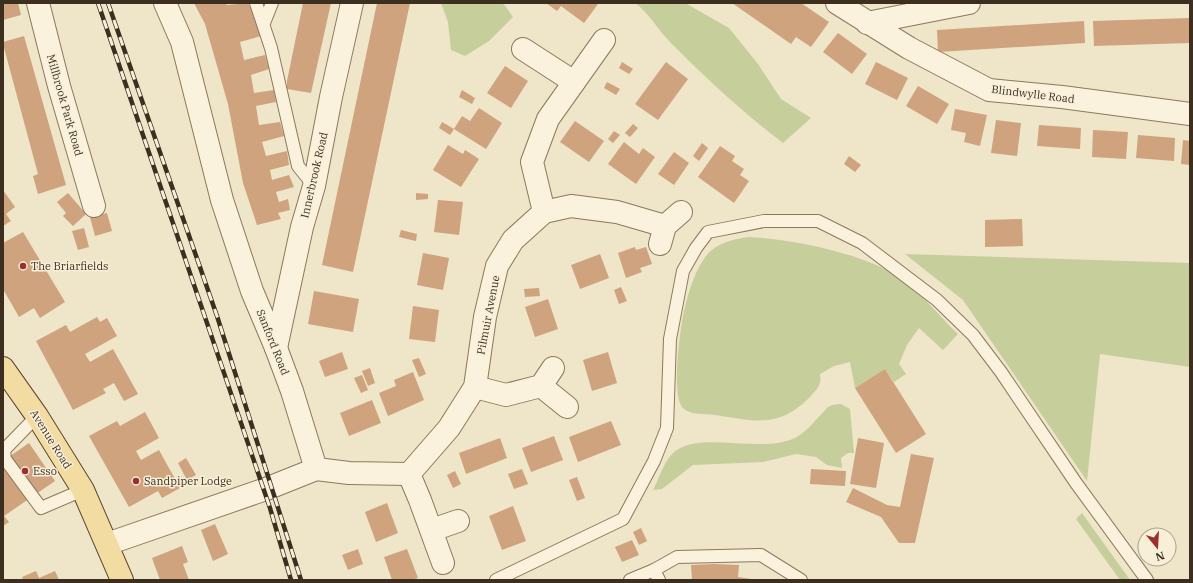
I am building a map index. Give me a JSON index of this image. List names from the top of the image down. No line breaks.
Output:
{"streets":{"main road":["Avenue Road"],"street":["Blindwylle Road","Millbrook Park Road","Innerbrook Road","Pilmuir Avenue","Sanford Road"]},"crossings":[["Innerbrook Road","Sanford Road"]],"places":["The Briarfields","Esso","Sandpiper Lodge"],"north":"bottom"}
